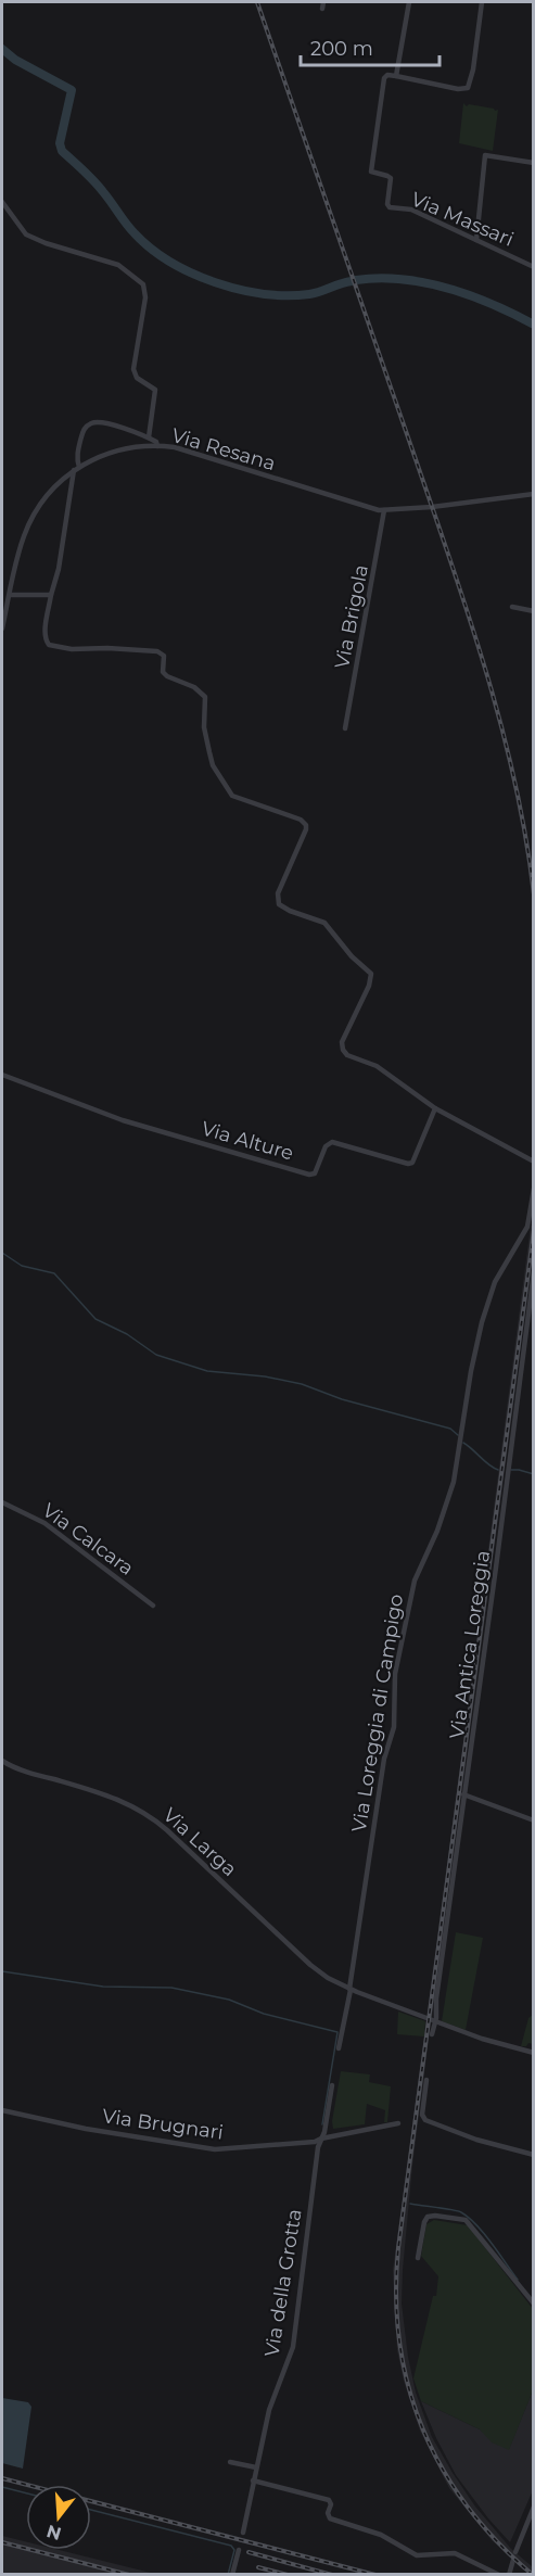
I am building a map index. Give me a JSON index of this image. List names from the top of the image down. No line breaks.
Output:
{"streets":{"street":["Via Massari","Via Resana","Via Brigola","Via Alture","Via Calcara","Via Antica Loreggia","Via Loreggia di Campigo","Via Larga","Via Brugnari","Via della Grotta"]},"crossings":[["Via Resana","Via Brigola"],["Via Antica Loreggia","Via Larga"],["Via Loreggia di Campigo","Via Larga"],["Via Brugnari","Via della Grotta"]],"scale_bar":"200 m","north":"bottom"}
